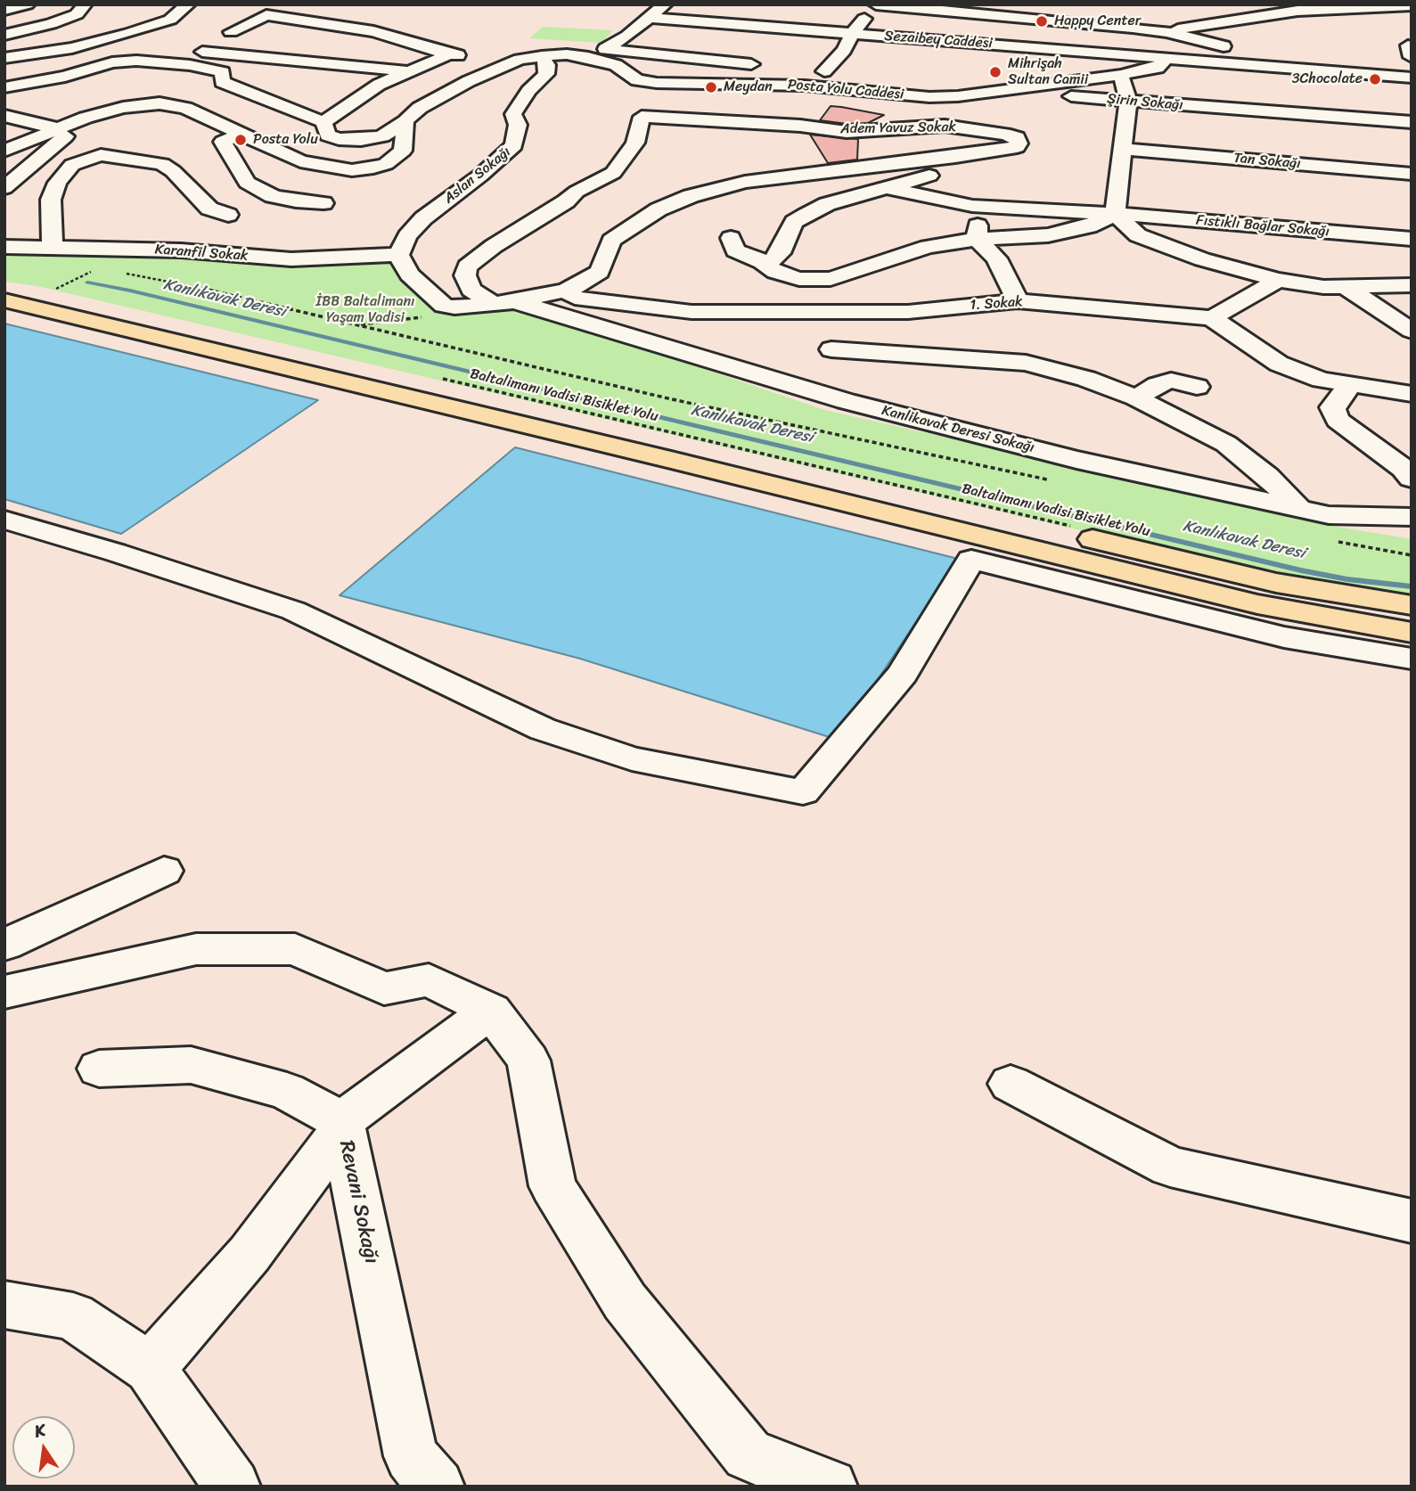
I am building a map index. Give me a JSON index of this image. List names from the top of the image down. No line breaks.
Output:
{"streets":{"street":["Sezaibey Caddesi","Posta Yolu Caddesi","Şirin Sokağı","Adem Yavuz Sokak","Tan Sokağı","Aslan Sokağı","Fıstıklı Bağlar Sokağı","Karanfil Sokak","1. Sokak","Kanlikavak Deresi Sokağı","Revani Sokağı"],"path":["Baltalimanı Vadisi Bisiklet Yolu"]},"crossings":[["Sezaibey Caddesi","Posta Yolu Caddesi"],["Posta Yolu Caddesi","Şirin Sokağı"],["Posta Yolu Caddesi","Adem Yavuz Sokak"],["Posta Yolu Caddesi","Aslan Sokağı"],["Adem Yavuz Sokak","1. Sokak"],["Adem Yavuz Sokak","Kanlikavak Deresi Sokağı"],["Aslan Sokağı","Karanfil Sokak"]],"water":["Kanlıkavak Deresi"],"parks":["İBB Baltalimanı Yaşam Vadisi"],"places":["Happy Center","Mihrişah Sultan Camii","3Chocolate","Meydan","Posta Yolu"],"north":"top"}
